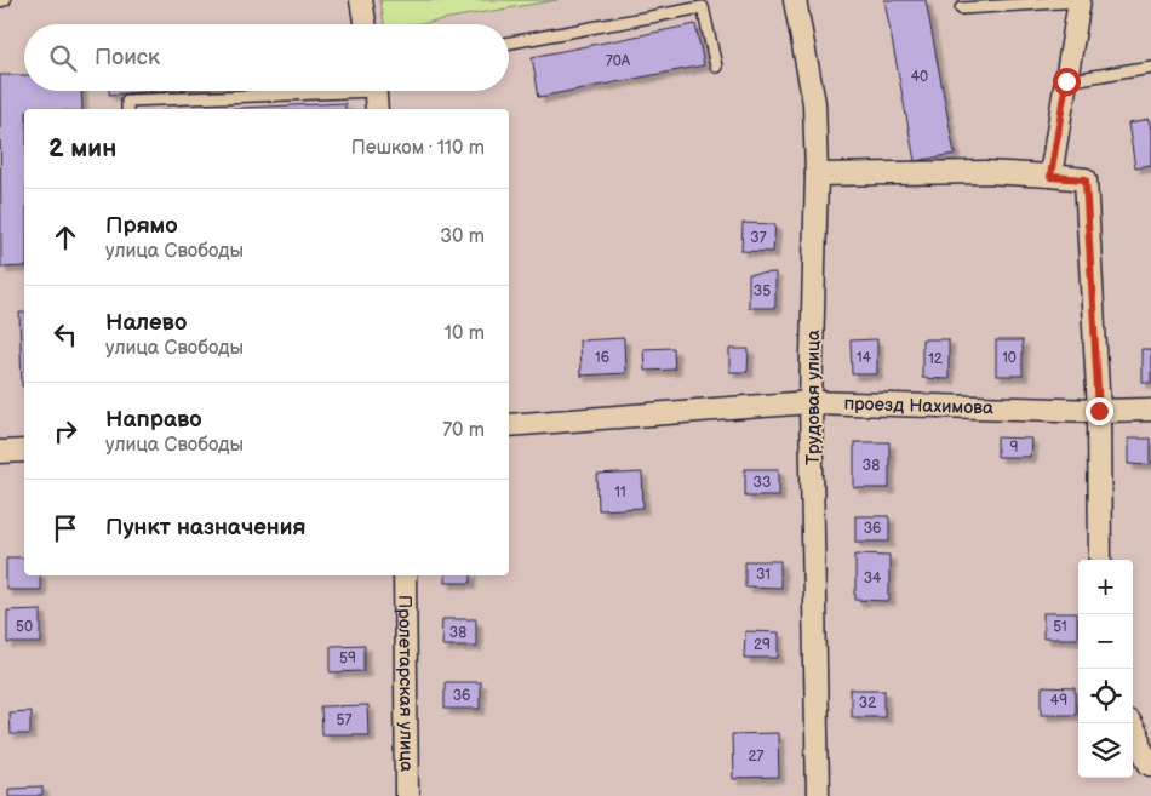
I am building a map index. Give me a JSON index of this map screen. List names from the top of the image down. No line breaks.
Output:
{"streets":{"street":["Трудовая улица","проезд Нахимова","Пролетарская улица"]},"crossings":[["Трудовая улица","проезд Нахимова"]],"house_numbers":["70А","40","37","35","16","14","10","12","9","38","33","11","36","31","34","50","51","38","29","59","36","49","32","57","27"],"page":{"search":"Поиск","heading":["2 мин","Пешком · 110 m"],"list":[["Прямо","улица Свободы","30 m"],["Налево","улица Свободы","10 m"],["Направо","улица Свободы","70 m"],"Пункт назначения"],"map_buttons":["+","−"]}}
